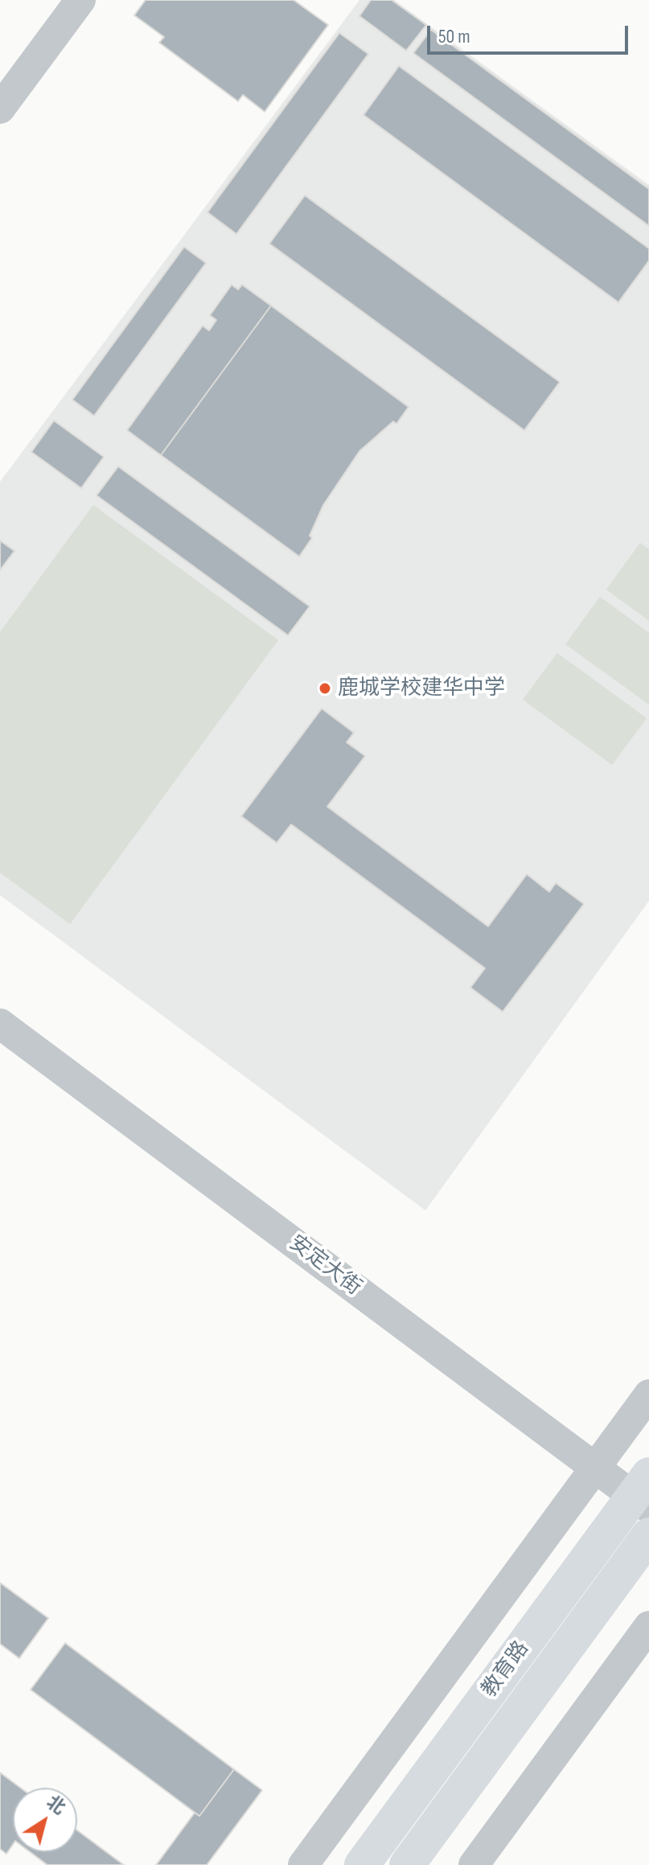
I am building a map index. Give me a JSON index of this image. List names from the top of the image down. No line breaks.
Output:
{"streets":{"main road":["教育路"],"street":["安定大街"]},"crossings":[["安定大街","教育路"]],"places":["鹿城学校建华中学"],"scale_bar":"50 m","north":"top right"}
